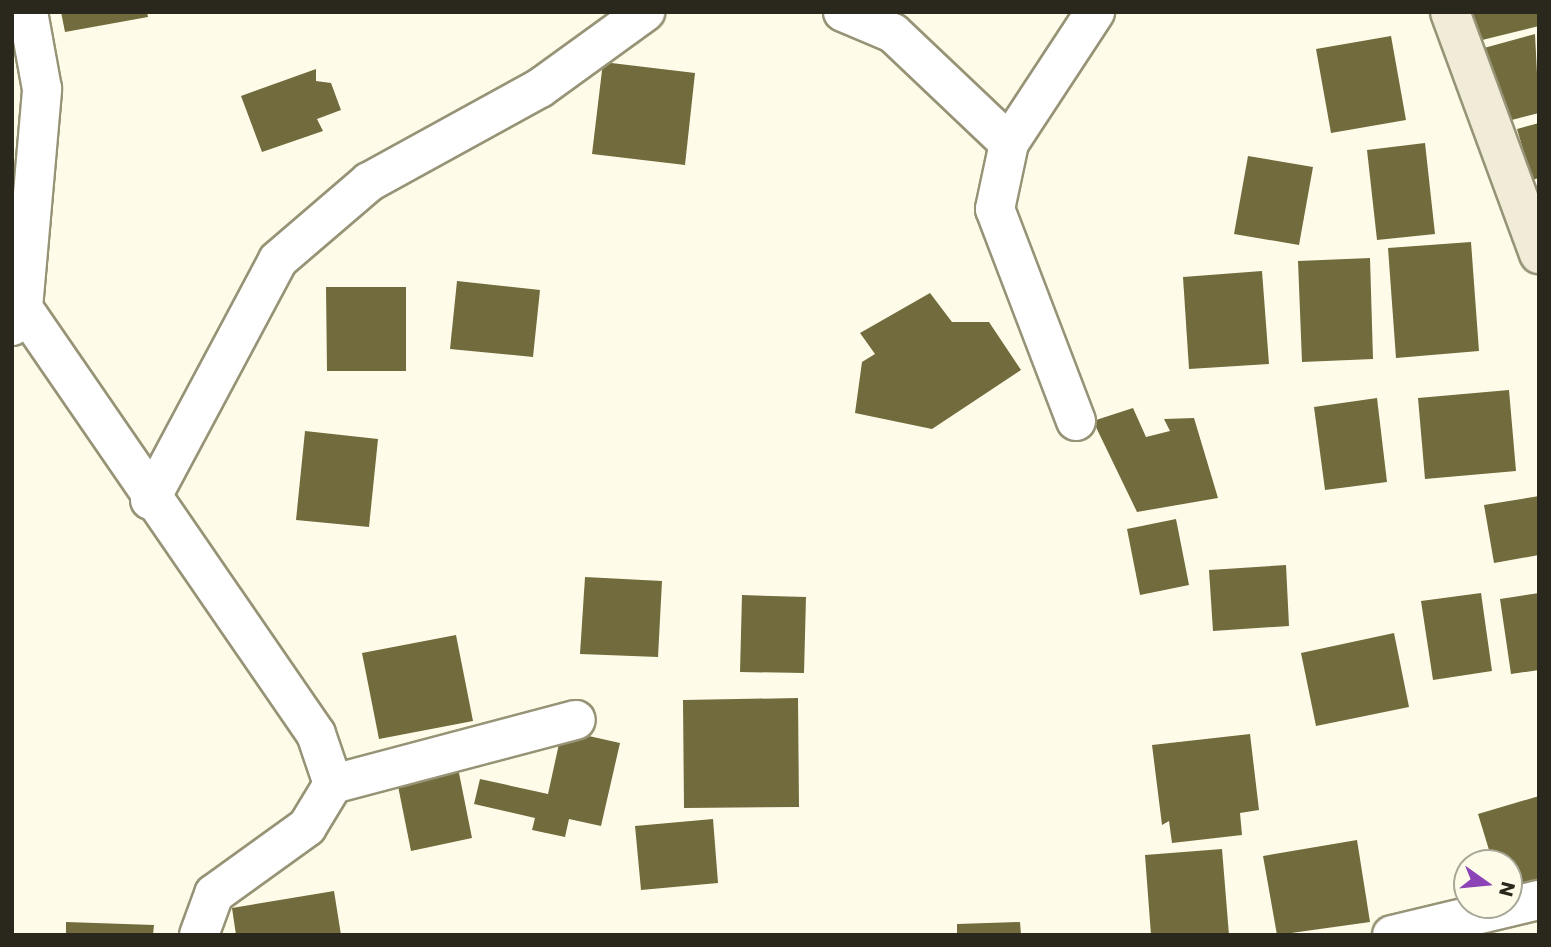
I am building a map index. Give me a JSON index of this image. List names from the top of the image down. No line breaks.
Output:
{"north":"right"}
